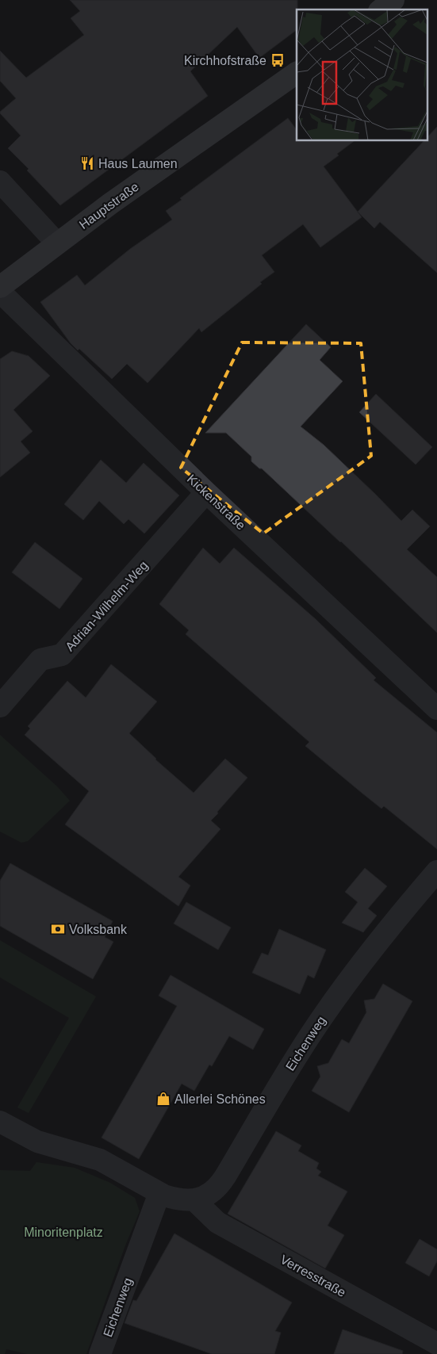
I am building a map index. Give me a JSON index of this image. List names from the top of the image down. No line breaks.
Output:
{"streets":{"street":["Hauptstraße","Kickenstraße","Adrian-Wilhelm-Weg","Eichenweg","Verresstraße"]},"crossings":[["Kickenstraße","Adrian-Wilhelm-Weg"],["Eichenweg","Verresstraße"]],"parks":["Minoritenplatz"],"places":{"bus stop":["Kirchhofstraße"],"restaurant":["Haus Laumen"],"bank":["Volksbank"],"shop":["Allerlei Schönes"]}}
